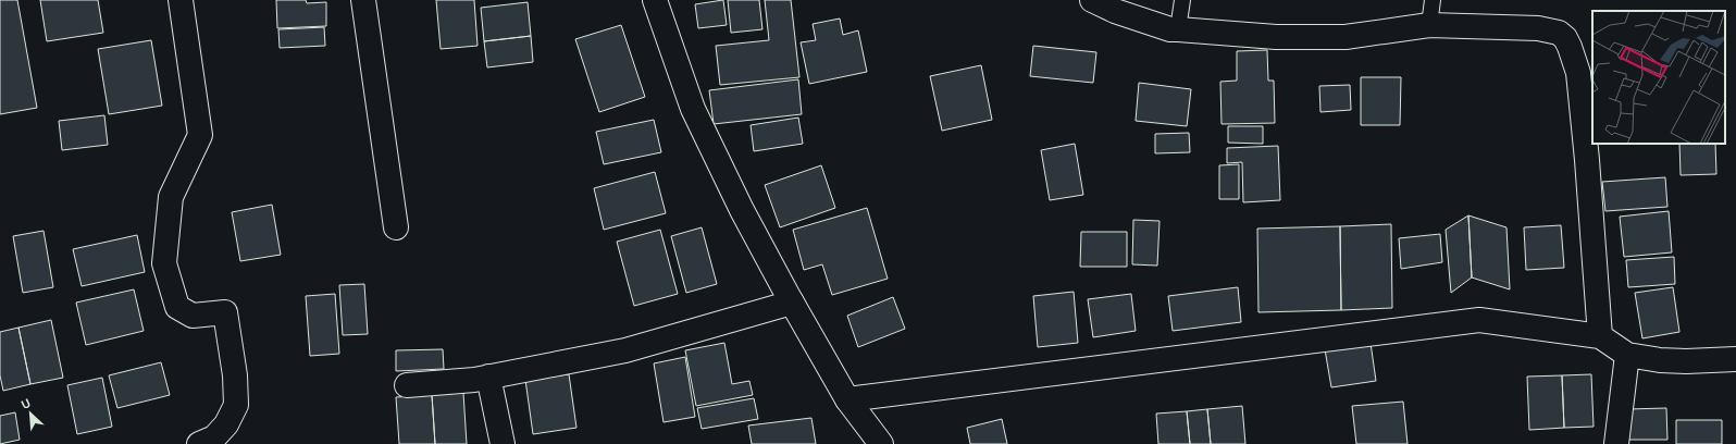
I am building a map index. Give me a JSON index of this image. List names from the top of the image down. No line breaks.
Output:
{"north":"top left"}
